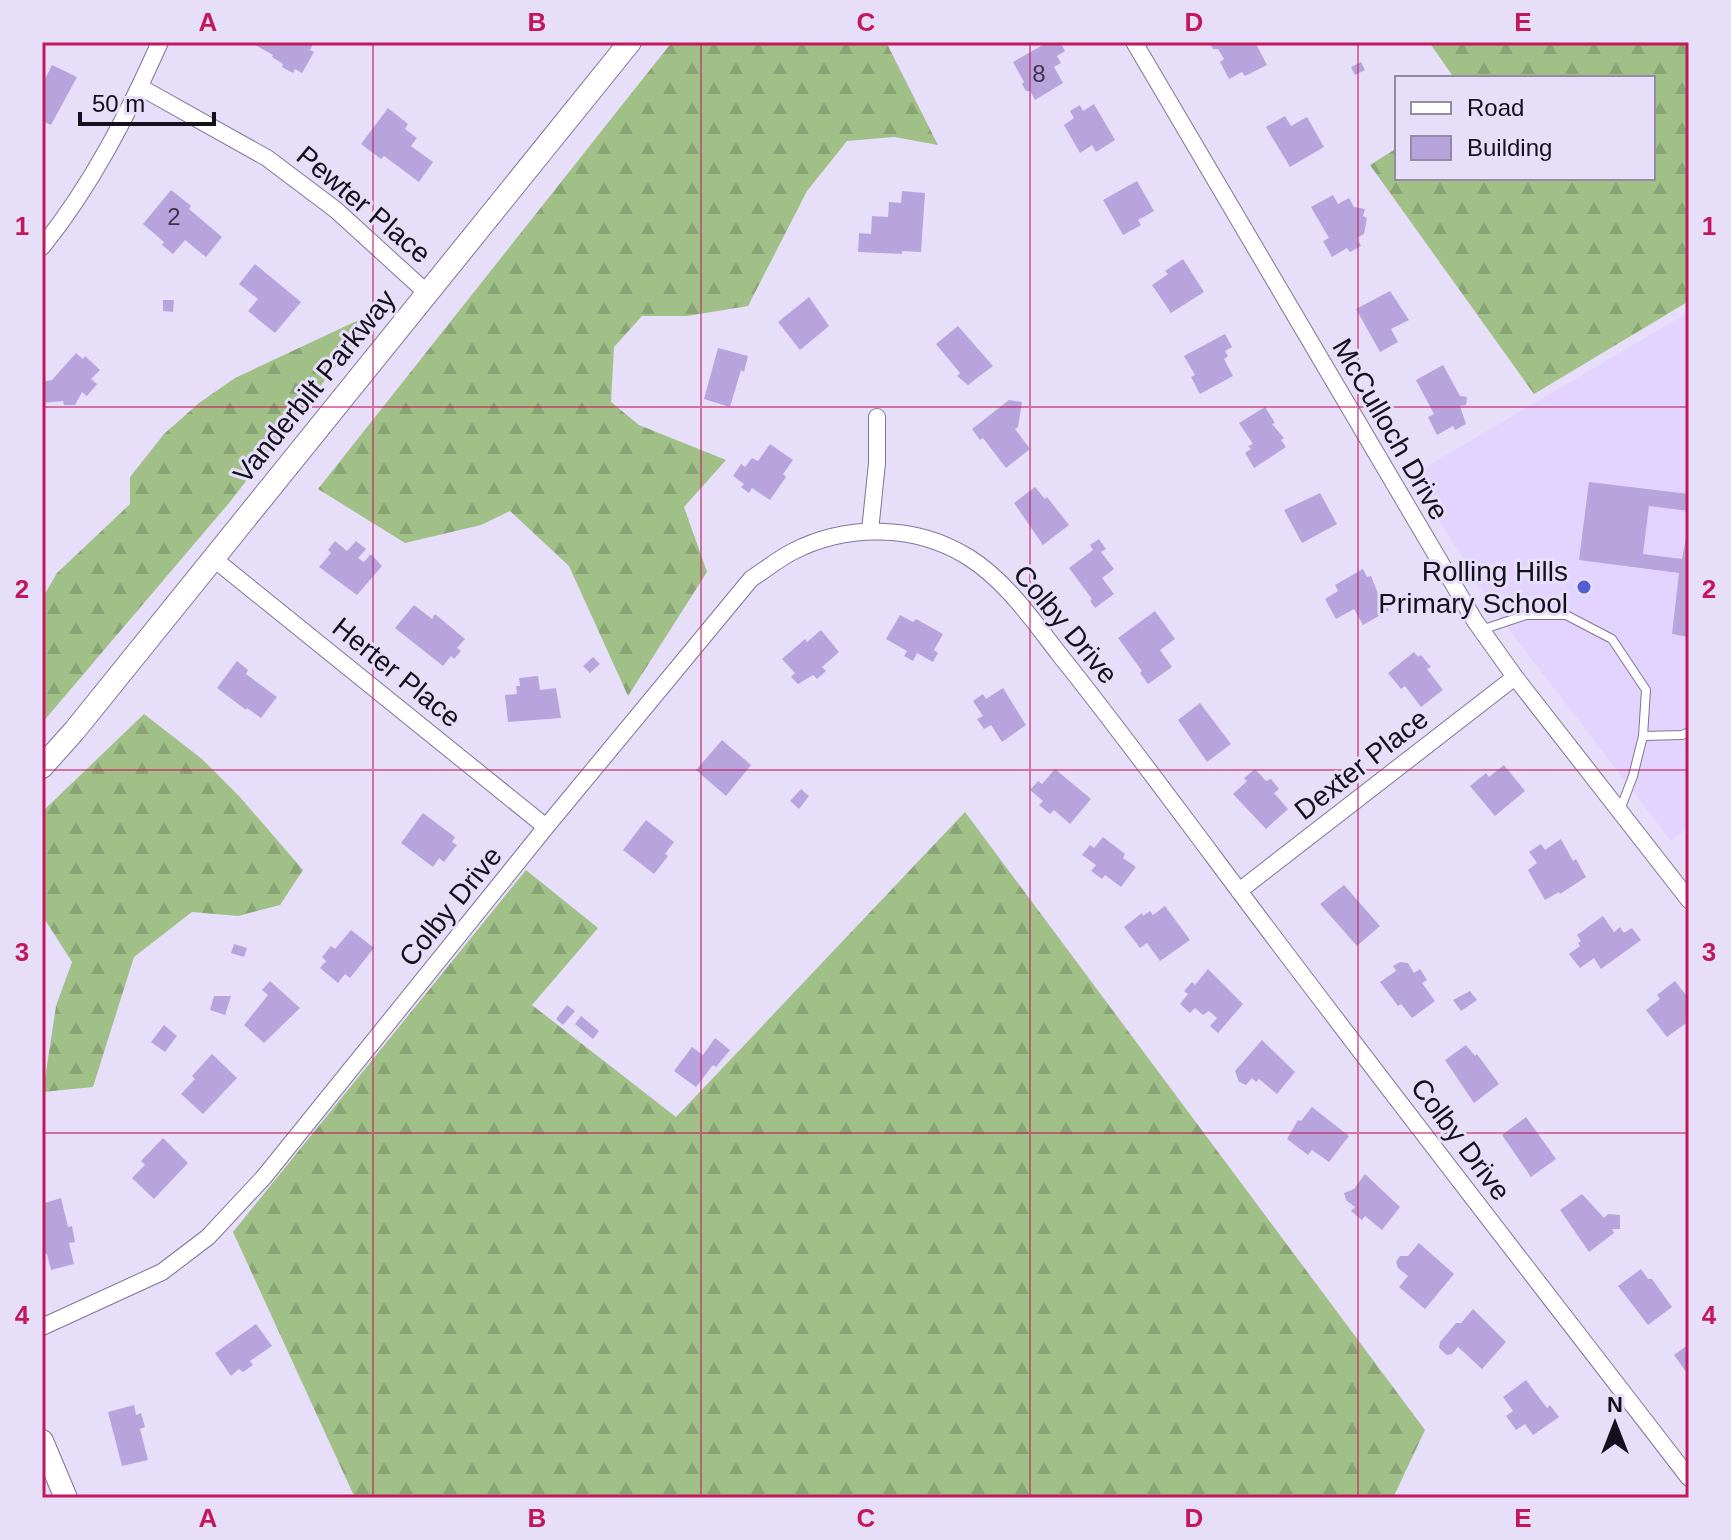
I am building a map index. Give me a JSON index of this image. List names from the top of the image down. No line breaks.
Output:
{"streets":{"main road":["Vanderbilt Parkway"],"street":["Pewter Place","McCulloch Drive","Colby Drive","Herter Place","Dexter Place"]},"crossings":[["Pewter Place","Vanderbilt Parkway"],["Vanderbilt Parkway","Herter Place"],["McCulloch Drive","Dexter Place"],["Colby Drive","Herter Place"],["Colby Drive","Dexter Place"]],"places":["Rolling Hills Primary School"],"house_numbers":["8","2"],"legend":["Road","Building"],"scale_bar":"50 m","north":"top","grid":{"columns":["A","B","C","D","E"],"rows":["1","2","3","4"]}}
